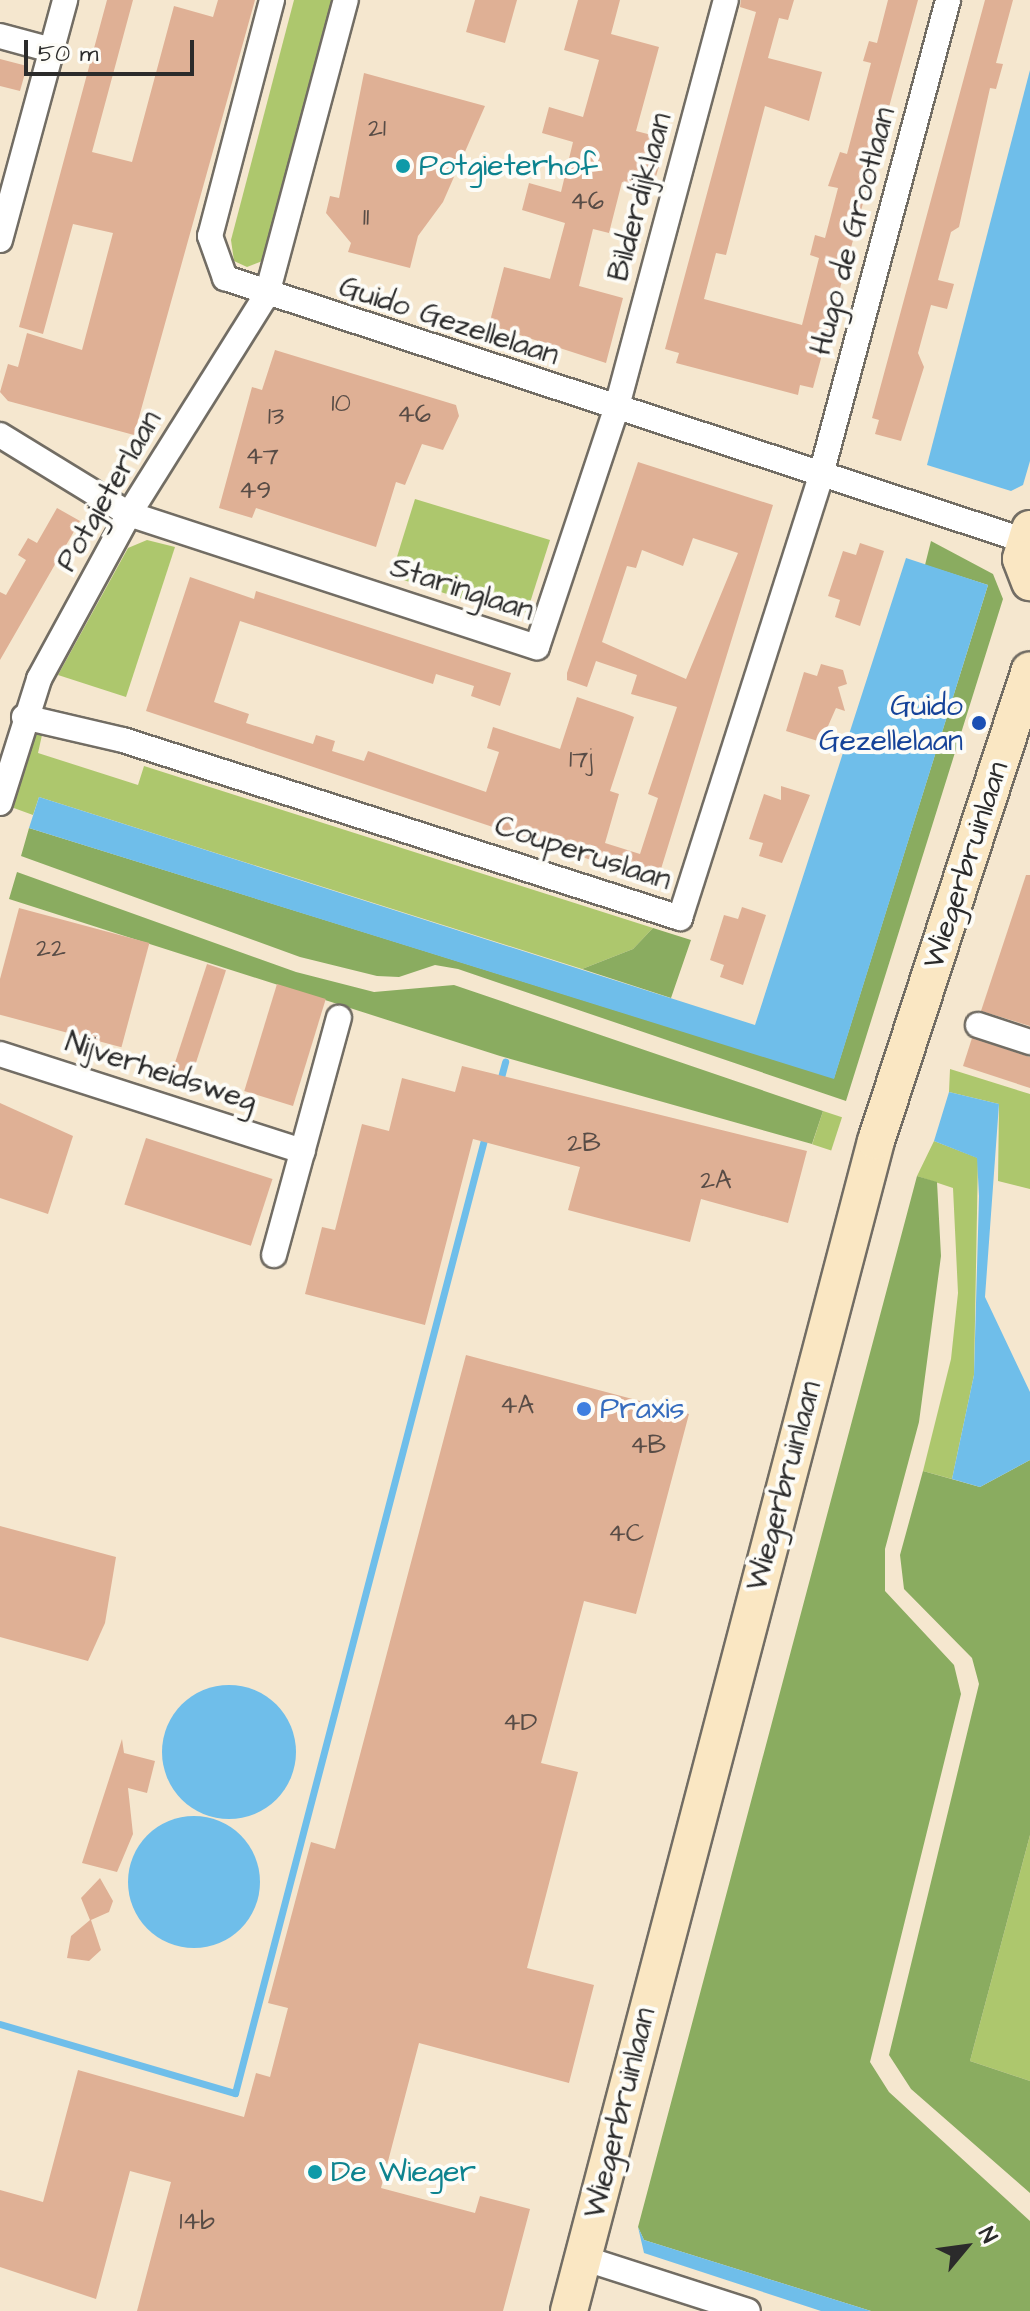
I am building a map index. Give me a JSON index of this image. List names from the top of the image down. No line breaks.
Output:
{"streets":{"street":["Bilderdijklaan","Hugo de Grootlaan","Guido Gezellelaan","Potgieterlaan","Staringlaan","Couperuslaan","Wiegerbruinlaan","Nijverheidsweg"]},"crossings":[["Bilderdijklaan","Guido Gezellelaan"],["Bilderdijklaan","Staringlaan"],["Hugo de Grootlaan","Guido Gezellelaan"],["Hugo de Grootlaan","Couperuslaan"],["Guido Gezellelaan","Potgieterlaan"],["Guido Gezellelaan","Staringlaan"],["Guido Gezellelaan","Couperuslaan"],["Potgieterlaan","Staringlaan"],["Potgieterlaan","Couperuslaan"]],"places":["Potgieterhof","Guido Gezellelaan","Praxis","De Wieger"],"house_numbers":["21","46","11","10","46","13","47","49","17j","22","2B","2A","4A","4B","4C","4D","14b"],"scale_bar":"50 m","north":"top right"}
